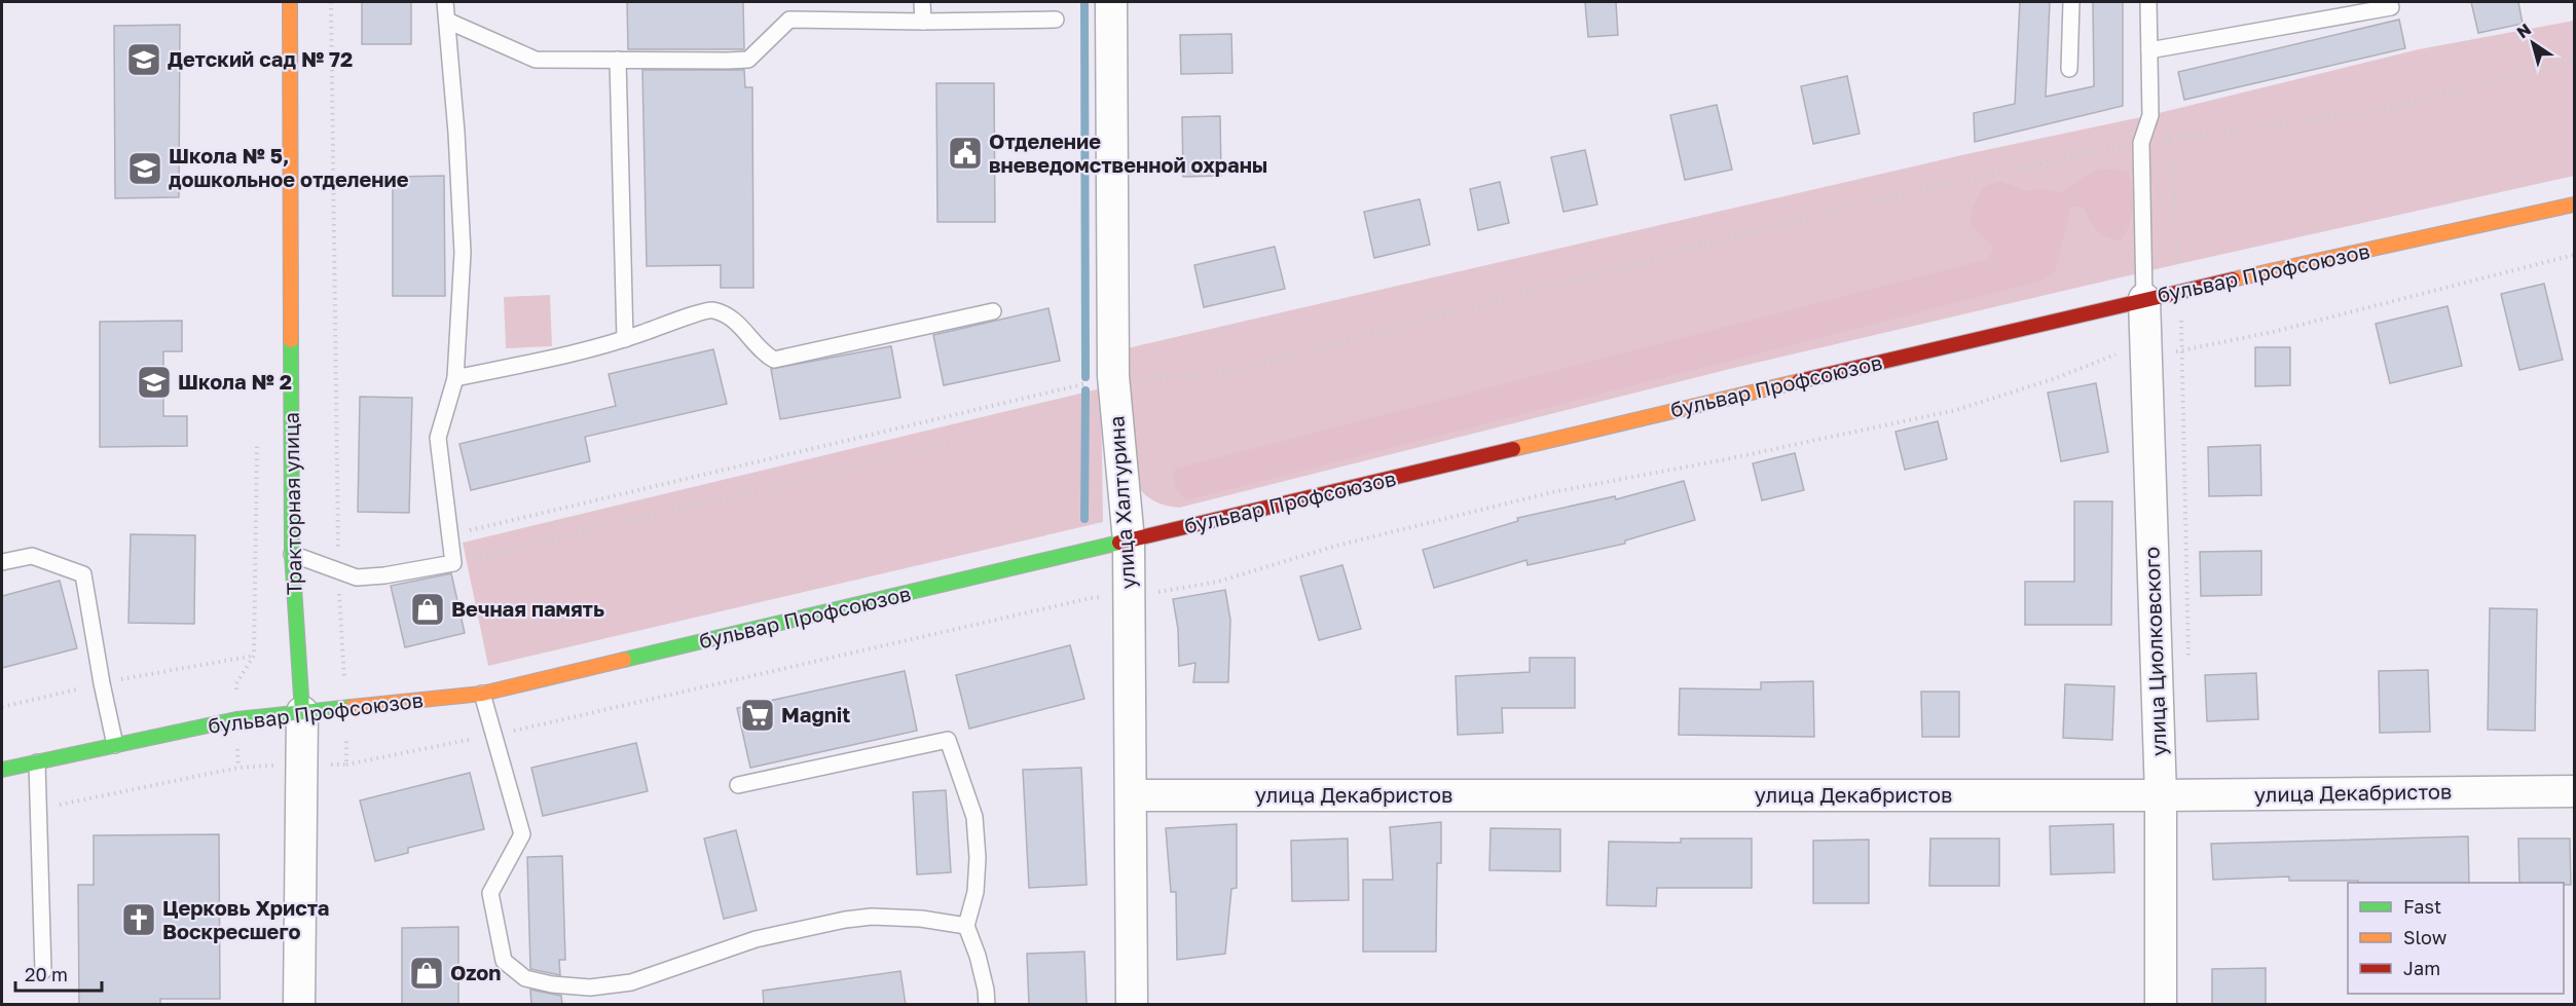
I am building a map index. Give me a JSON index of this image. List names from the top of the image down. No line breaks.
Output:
{"streets":{"main road":["бульвар Профсоюзов","Тракторная улица"],"street":["улица Халтурина","улица Циолковского","улица Декабристов"]},"crossings":[["бульвар Профсоюзов","улица Халтурина"],["бульвар Профсоюзов","Тракторная улица"],["бульвар Профсоюзов","улица Циолковского"],["улица Халтурина","улица Декабристов"],["улица Циолковского","улица Декабристов"]],"places":{"school or university":["Детский сад № 72","Школа № 5, дошкольное отделение","Школа № 2"],"public building":["Отделение вневедомственной охраны"],"shop":["Вечная память","Ozon"],"supermarket":["Magnit"],"church":["Церковь Христа Воскресшего"]},"legend":["Fast","Slow","Jam"],"scale_bar":"20 m","north":"top left"}
